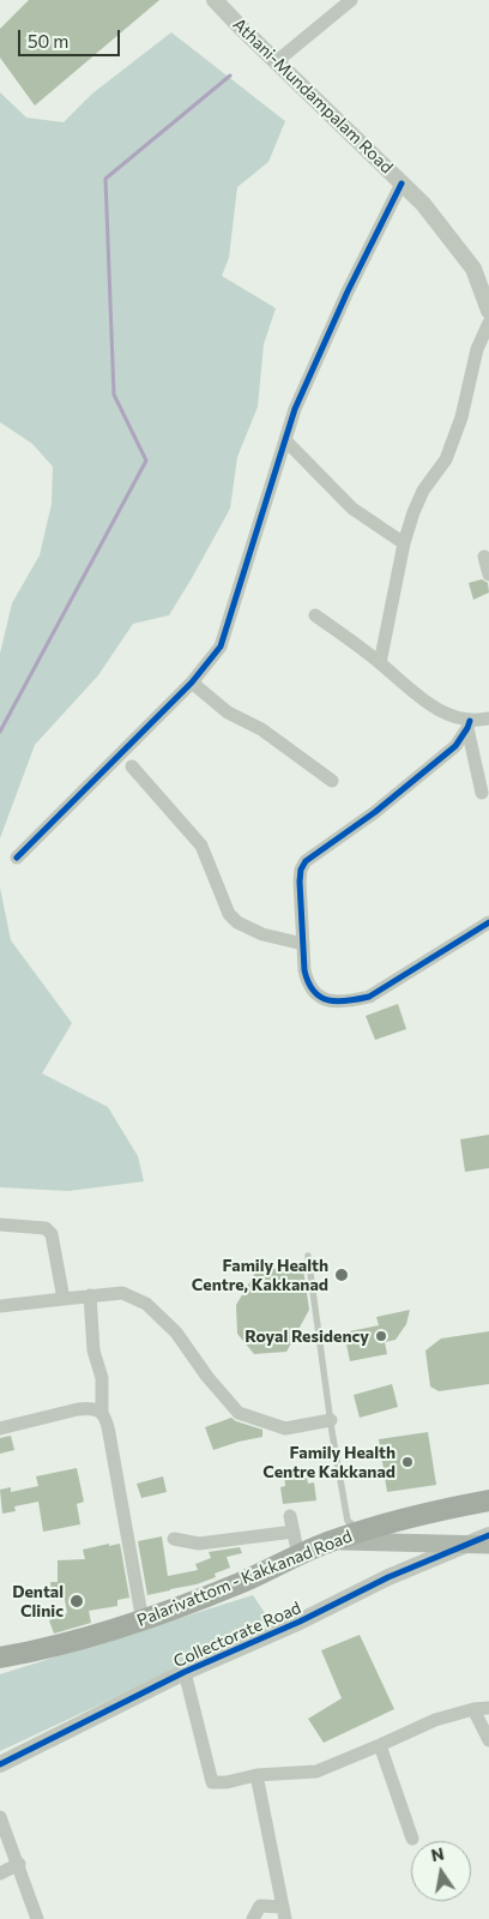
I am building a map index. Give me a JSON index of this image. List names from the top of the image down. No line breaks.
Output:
{"streets":{"main road":["Palarivattom - Kakkanad Road"],"street":["Athani-Mundampalam Road","Collectorate Road"]},"places":["Family Health Centre, Kakkanad","Royal Residency","Family Health Centre Kakkanad","Dental Clinic"],"scale_bar":"50 m","north":"top"}
